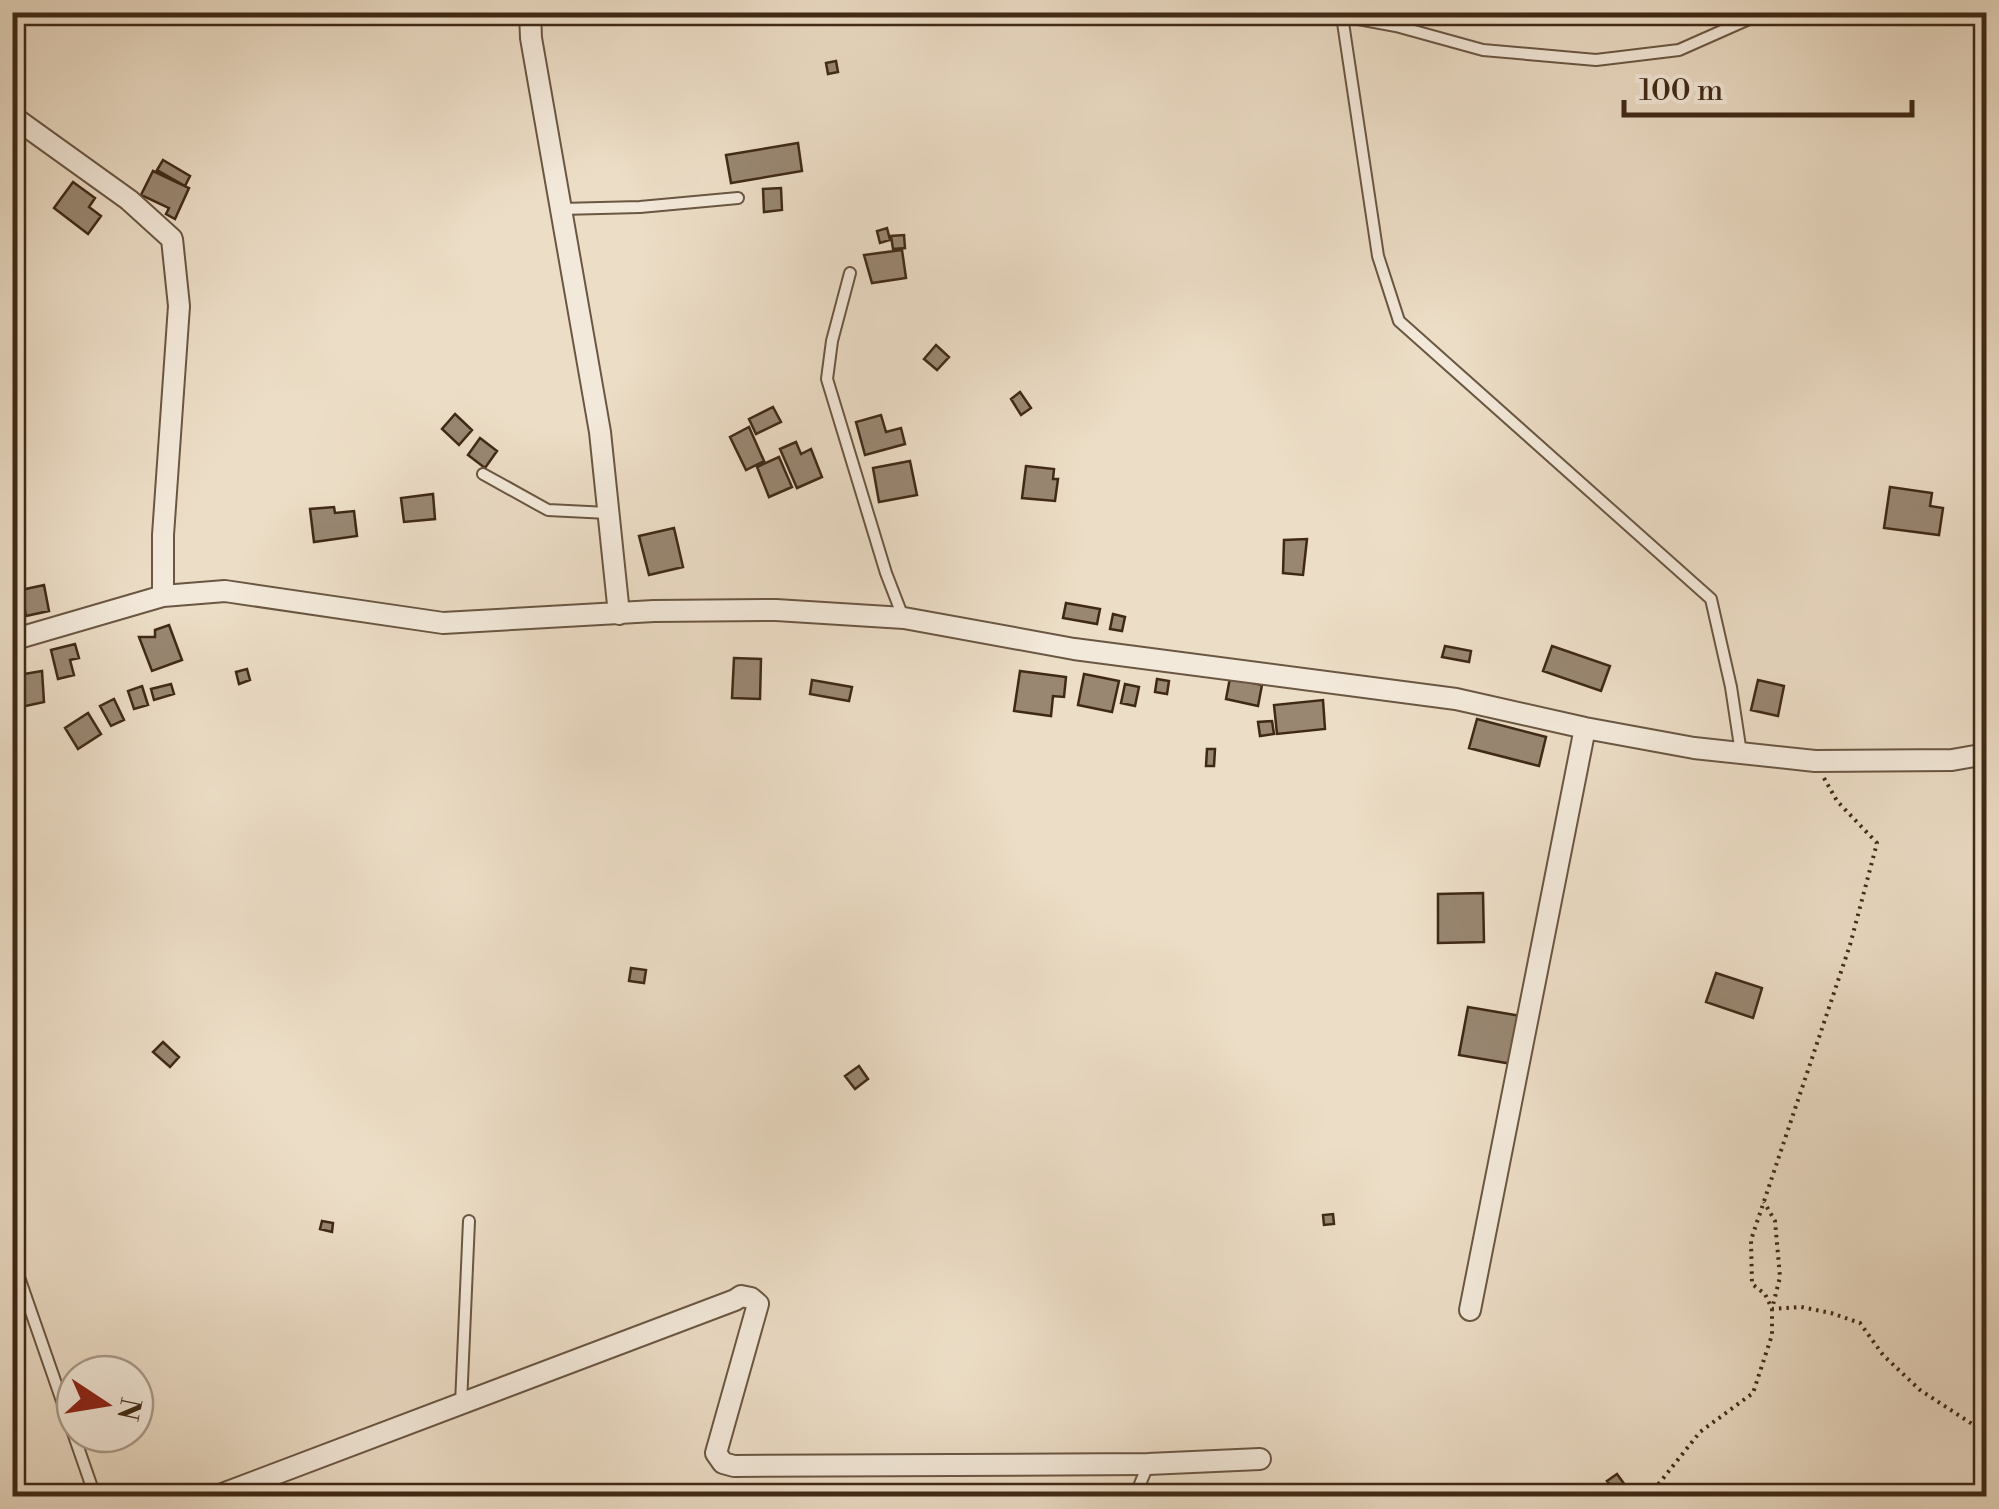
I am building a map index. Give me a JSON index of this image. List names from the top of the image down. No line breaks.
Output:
{"scale_bar":"100 m","north":"right"}
